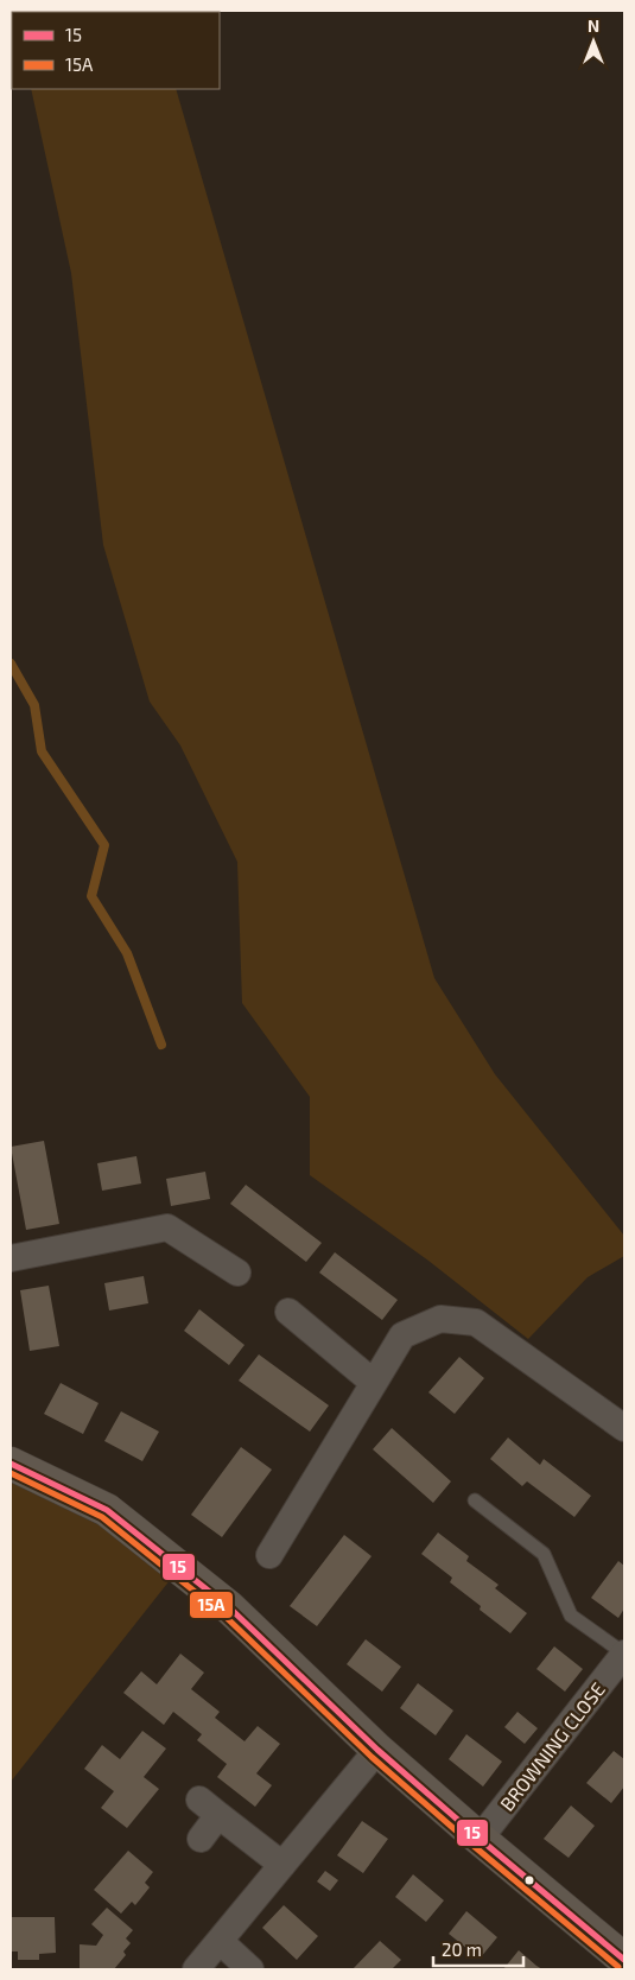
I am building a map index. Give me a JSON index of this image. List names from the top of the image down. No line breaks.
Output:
{"streets":{"street":["BROWNING CLOSE"]},"lines":["transit line 15","transit line 15A"],"legend":["15","15A"],"scale_bar":"20 m","north":"top"}
